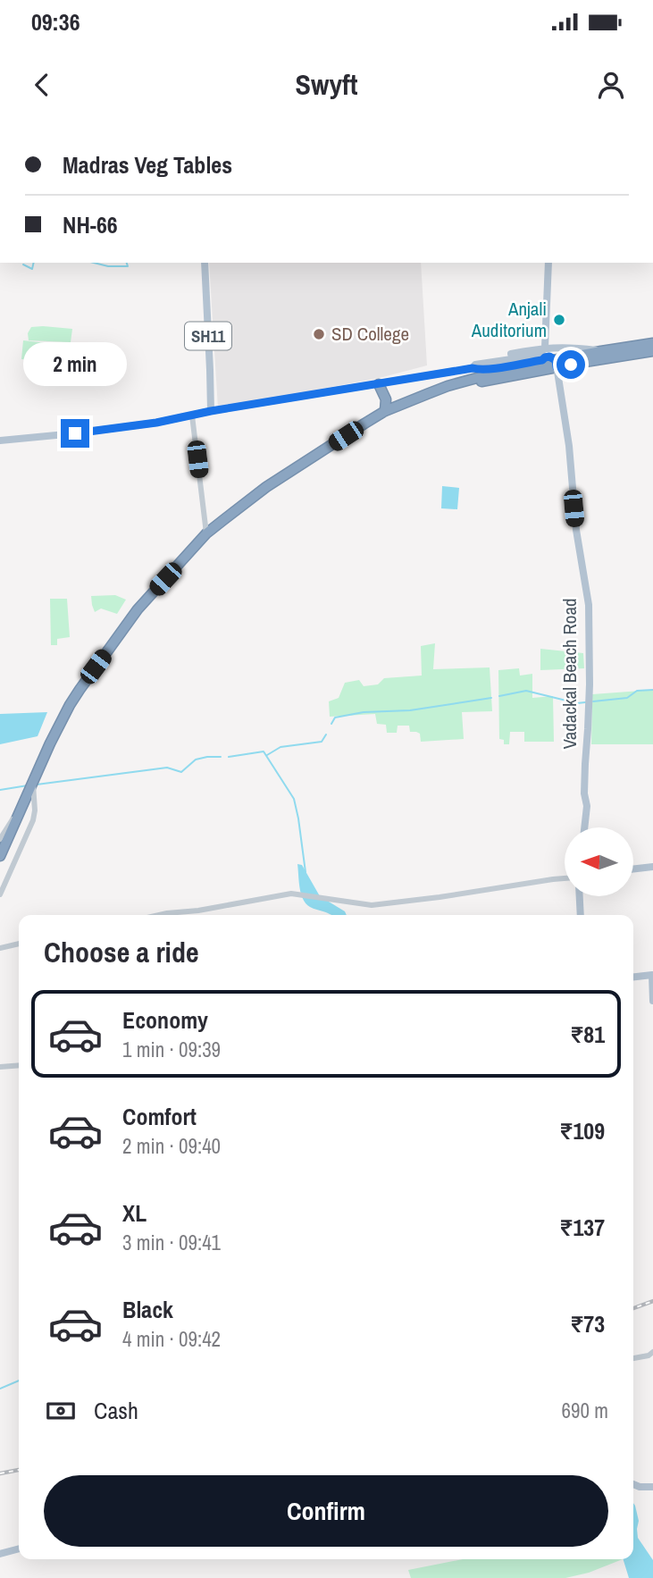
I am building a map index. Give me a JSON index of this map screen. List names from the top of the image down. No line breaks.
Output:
{"streets":{"main road":["SH11","Vadackal Beach Road"]},"places":["Anjali Auditorium","SD College"],"north":"left","page":{"status":"09:36","header":"Swyft","banner":["Madras Veg Tables","NH-66"],"bubble":"2 min","heading":"Choose a ride","list":[{"name":"Economy","note":"1 min · 09:39","value":"₹81"},{"name":"Comfort","note":"2 min · 09:40","value":"₹109"},{"name":"XL","note":"3 min · 09:41","value":"₹137"},{"name":"Black","note":"4 min · 09:42","value":"₹73"}],"pay":["Cash","690 m"],"buttons":"Confirm"}}
